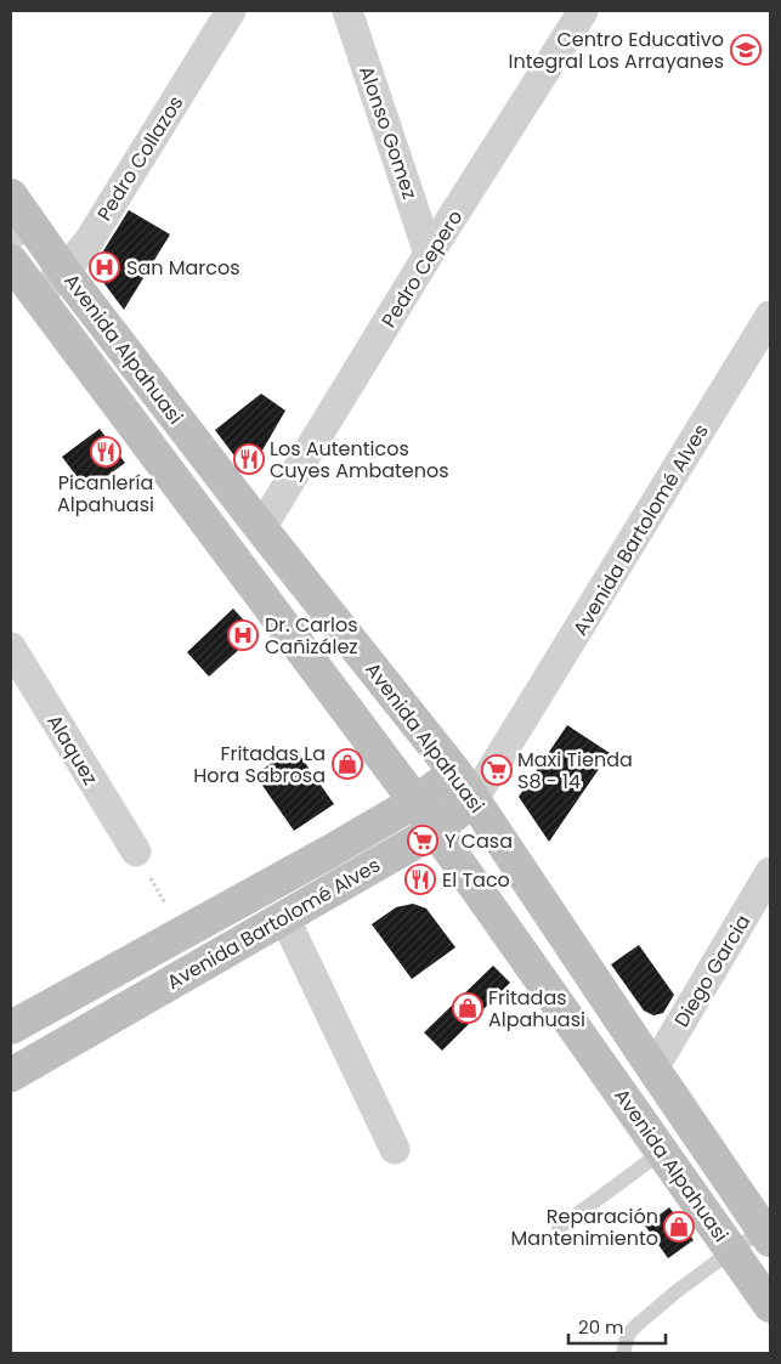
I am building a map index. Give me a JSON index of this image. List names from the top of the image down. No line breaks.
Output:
{"streets":{"main road":["Avenida Alpahuasi","Avenida Bartolomé Alves"],"street":["Alonso Gomez","Pedro Collazos","Pedro Cepero","Alaquez","Diego Garcia"]},"crossings":[["Alonso Gomez","Pedro Cepero"],["Pedro Collazos","Avenida Alpahuasi"],["Pedro Cepero","Avenida Alpahuasi"],["Avenida Alpahuasi","Avenida Bartolomé Alves"],["Avenida Alpahuasi","Diego Garcia"]],"places":{"school or university":["Centro Educativo Integral Los Arrayanes"],"hospital":["San Marcos","Dr. Carlos Cañizález"],"restaurant":["Picanlería Alpahuasi","Los Autenticos Cuyes Ambatenos","El Taco"],"shop":["Fritadas La Hora Sabrosa","Fritadas Alpahuasi","Reparación Mantenimiento"],"supermarket":["Maxi Tienda S8 - 14","Y Casa"]},"scale_bar":"20 m"}
